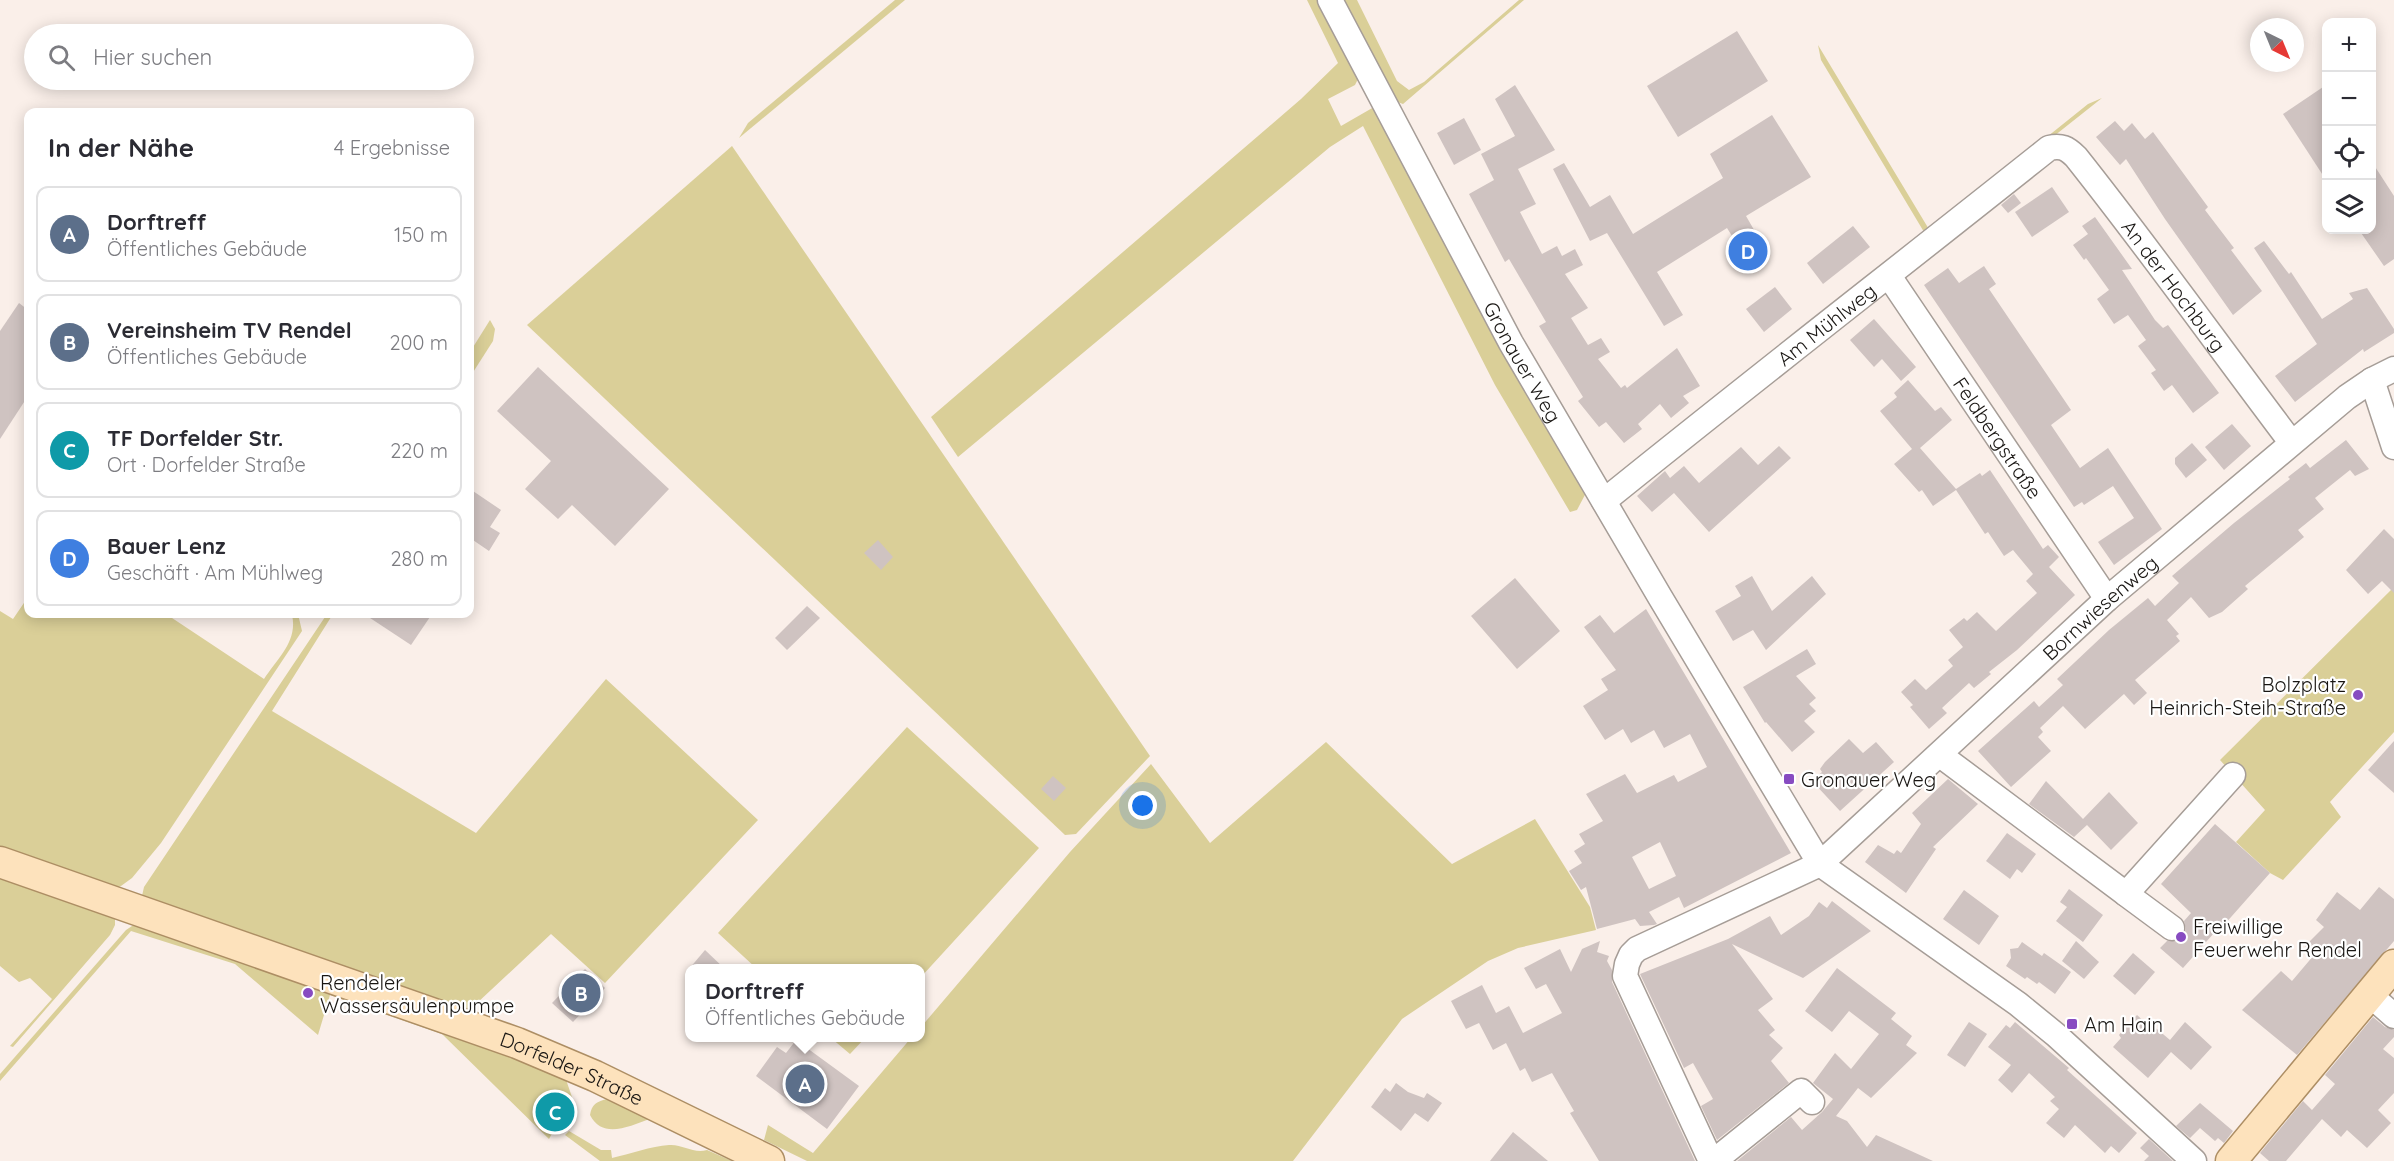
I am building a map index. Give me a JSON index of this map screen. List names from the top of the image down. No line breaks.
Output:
{"streets":{"main road":["Dorfelder Straße"],"street":["An der Hochburg","Am Mühlweg","Gronauer Weg","Feldbergstraße","Bornwiesenweg"]},"crossings":[["An der Hochburg","Am Mühlweg"],["An der Hochburg","Bornwiesenweg"],["Am Mühlweg","Gronauer Weg"],["Am Mühlweg","Feldbergstraße"],["Gronauer Weg","Bornwiesenweg"],["Feldbergstraße","Bornwiesenweg"]],"places":{"other":["Bolzplatz Heinrich-Steih-Straße","Freiwillige Feuerwehr Rendel","Rendeler Wassersäulenpumpe"],"transit":["Gronauer Weg","Am Hain"]},"north":"bottom right","page":{"map_buttons":["+","−"],"search":"Hier suchen","heading":["In der Nähe","4 Ergebnisse"],"list":[{"mark":"A","name":"Dorftreff","note":"Öffentliches Gebäude","value":"150 m"},{"mark":"B","name":"Vereinsheim TV Rendel","note":"Öffentliches Gebäude","value":"200 m"},{"mark":"C","name":"TF Dorfelder Str.","note":"Ort · Dorfelder Straße","value":"220 m"},{"mark":"D","name":"Bauer Lenz","note":"Geschäft · Am Mühlweg","value":"280 m"}],"pins":["D","B","A","C"],"popup":["Dorftreff","Öffentliches Gebäude"]}}
